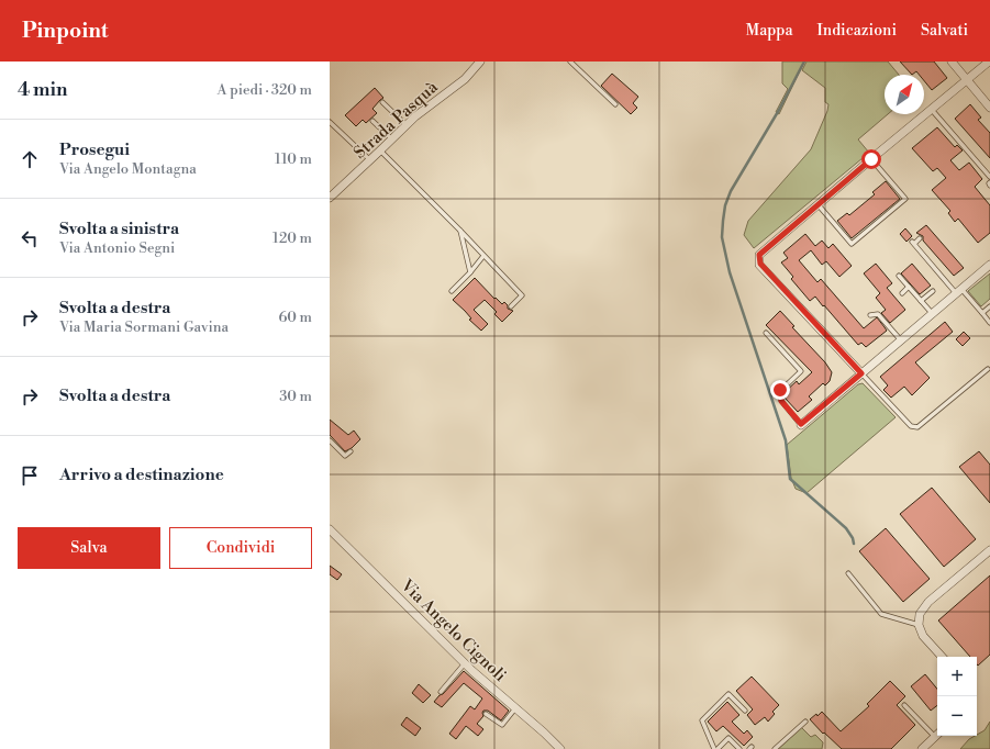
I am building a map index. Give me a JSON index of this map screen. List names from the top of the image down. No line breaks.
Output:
{"streets":{"street":["Strada Pasquà","Via Angelo Cignoli"]},"north":"top right","page":{"header":"Pinpoint","nav":["Mappa","Indicazioni","Salvati"],"heading":["4 min","A piedi · 320 m"],"list":[["Prosegui","Via Angelo Montagna","110 m"],["Svolta a sinistra","Via Antonio Segni","120 m"],["Svolta a destra","Via Maria Sormani Gavina","60 m"],["Svolta a destra","30 m"],"Arrivo a destinazione"],"buttons":["Salva","Condividi"],"map_buttons":["+","−"]}}
